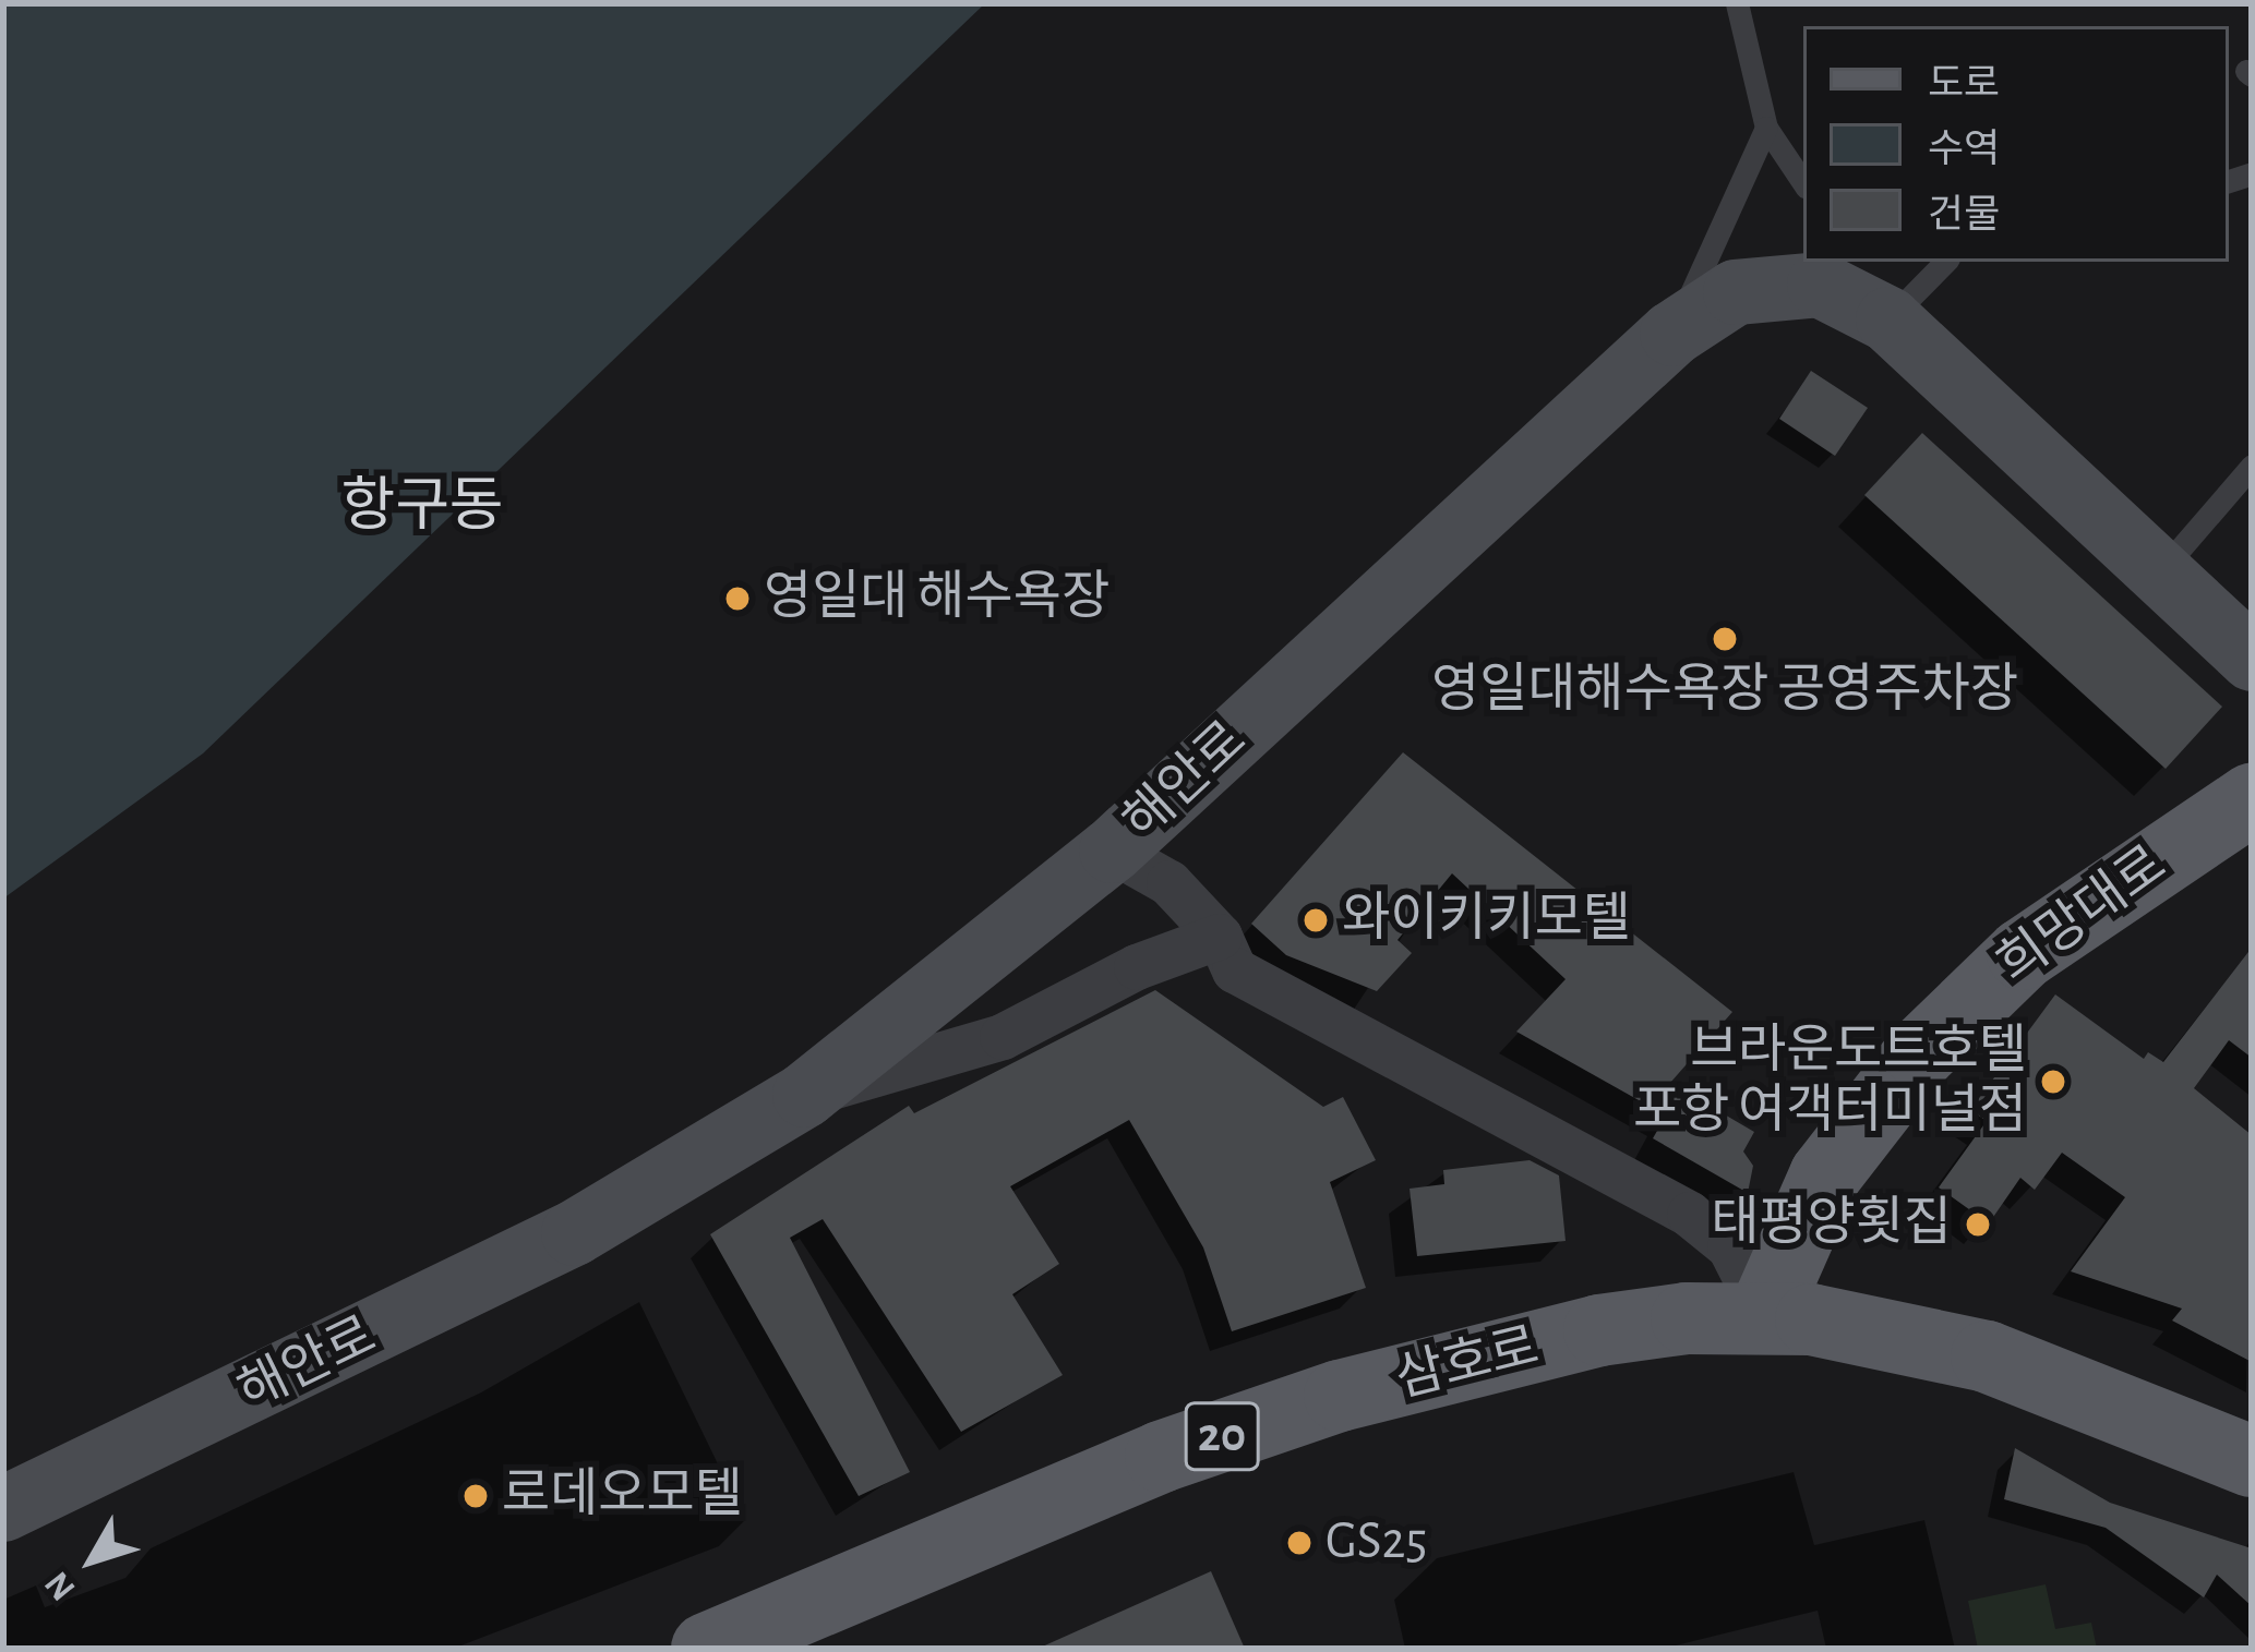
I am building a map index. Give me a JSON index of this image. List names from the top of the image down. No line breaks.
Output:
{"streets":{"main road":["희망대로","삼호로","20"],"street":["해안로"]},"crossings":[["희망대로","삼호로"]],"districts":["항구동"],"places":["영일대 해수욕장","영일대해수욕장 공영주차장","와이키키모텔","브라운도트호텔 포항 여객터미널점","태평양횟집","로데오모텔","GS25"],"legend":["도로","수역","건물"],"north":"bottom left"}
